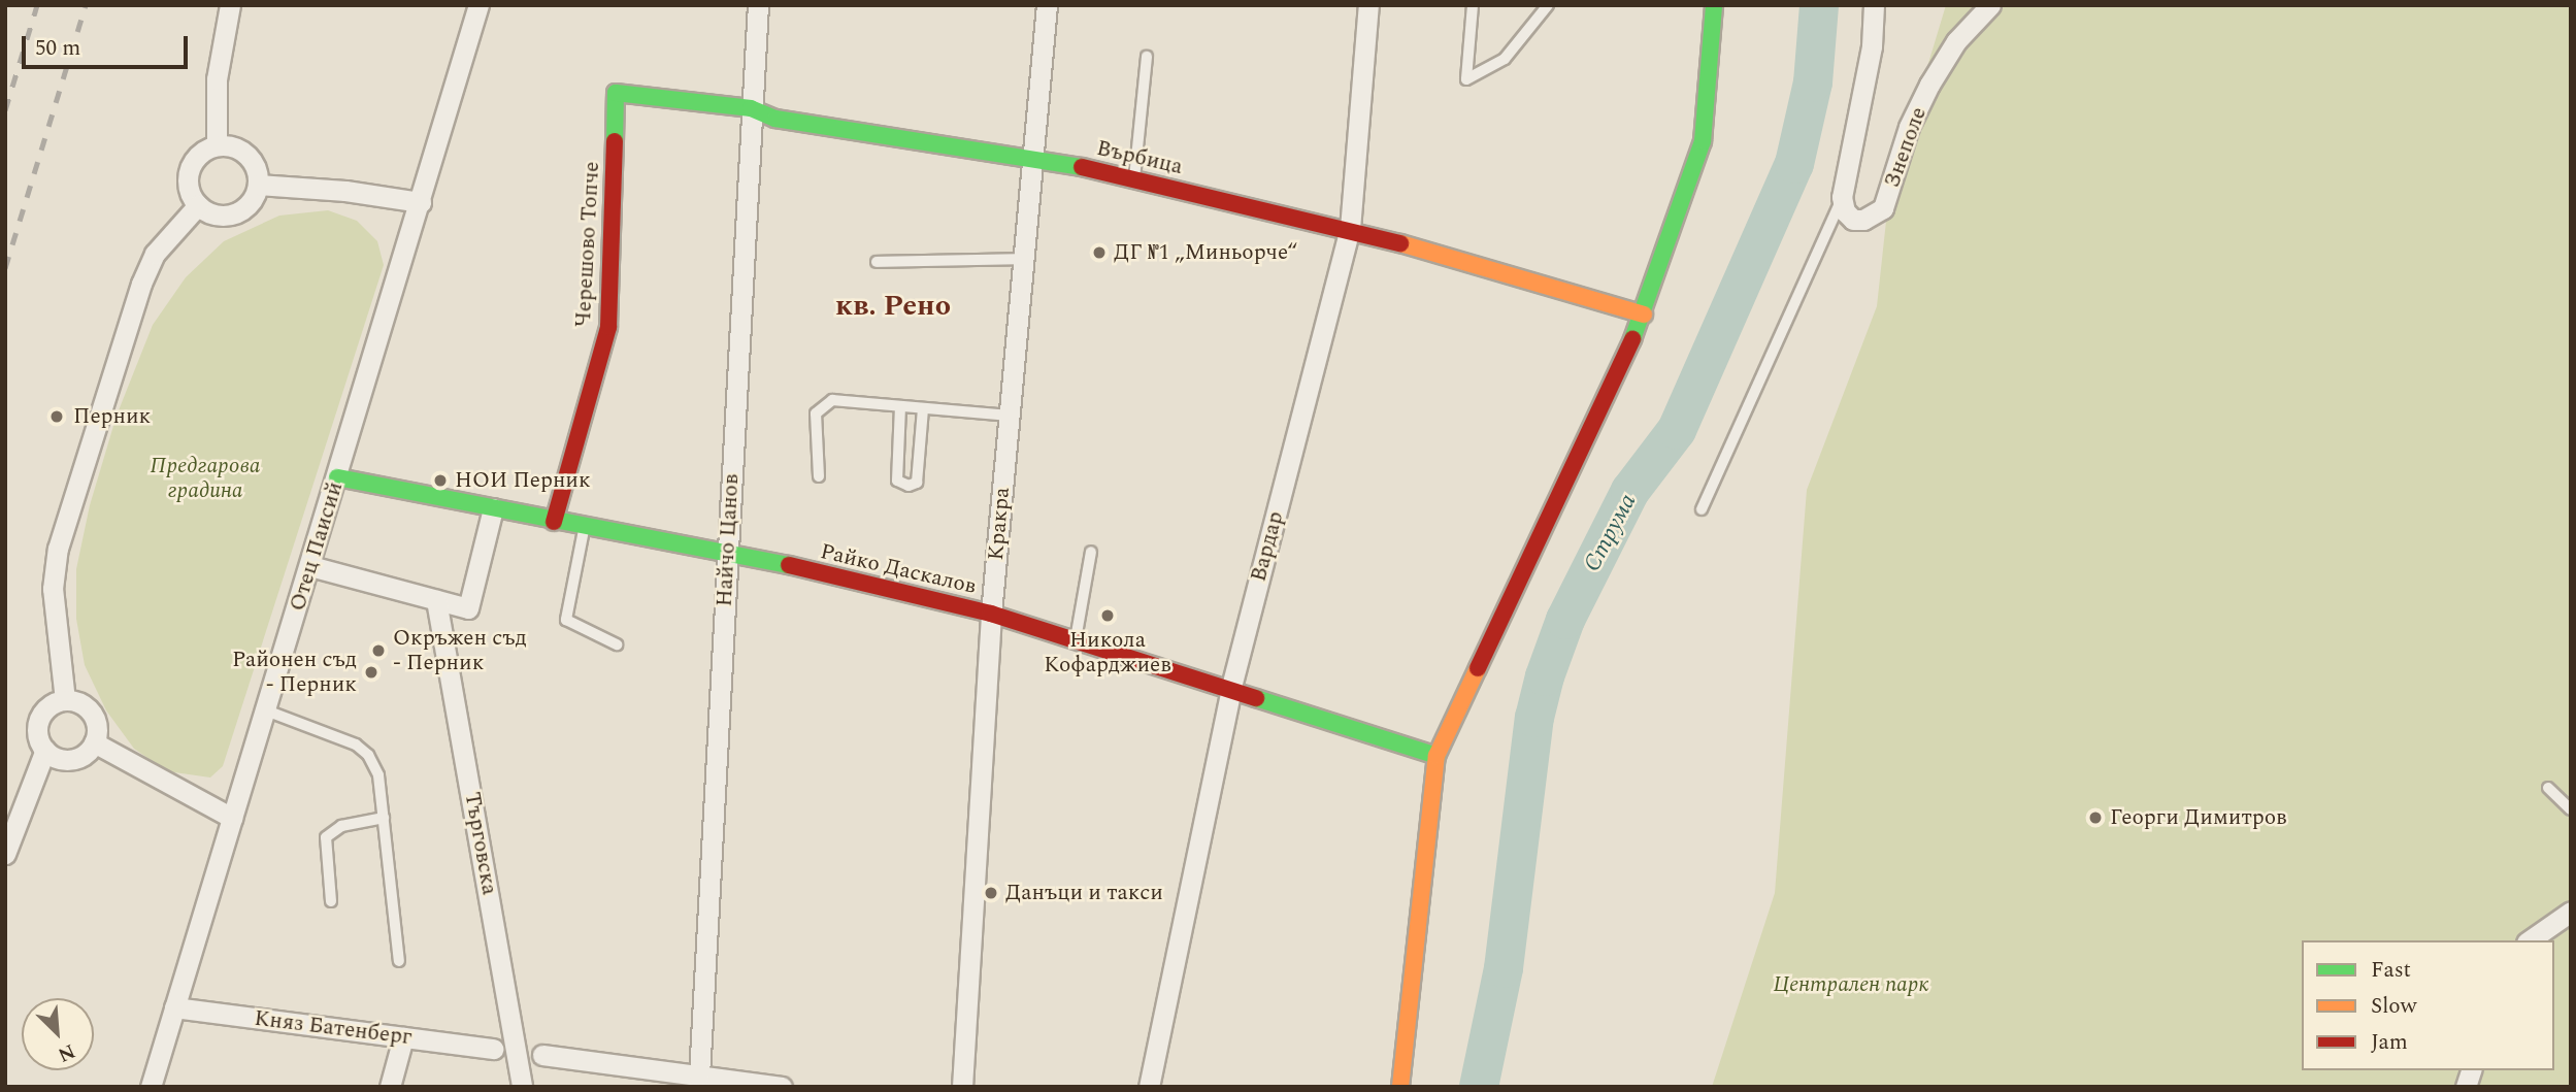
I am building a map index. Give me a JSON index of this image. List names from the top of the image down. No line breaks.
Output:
{"streets":{"street":["Знеполе","Върбица","Черешово Топче","Кракра","Найчо Цанов","Отец Паисий","Вардар","Райко Даскалов","Търговска","Княз Батенберг"]},"crossings":[["Върбица","Черешово Топче"],["Върбица","Кракра"],["Върбица","Найчо Цанов"],["Върбица","Вардар"],["Черешово Топче","Райко Даскалов"],["Кракра","Райко Даскалов"],["Найчо Цанов","Райко Даскалов"],["Отец Паисий","Райко Даскалов"],["Отец Паисий","Княз Батенберг"],["Вардар","Райко Даскалов"]],"districts":["кв. Рено"],"water":["Струма"],"parks":["Предгарова градина","Централен парк"],"places":["ДГ №1 „Миньорче“","Перник","НОИ Перник","Никола Кофарджиев","Окръжен съд - Перник","Районен съд - Перник","Георги Димитров","Данъци и такси"],"legend":["Fast","Slow","Jam"],"scale_bar":"50 m","north":"bottom right"}
